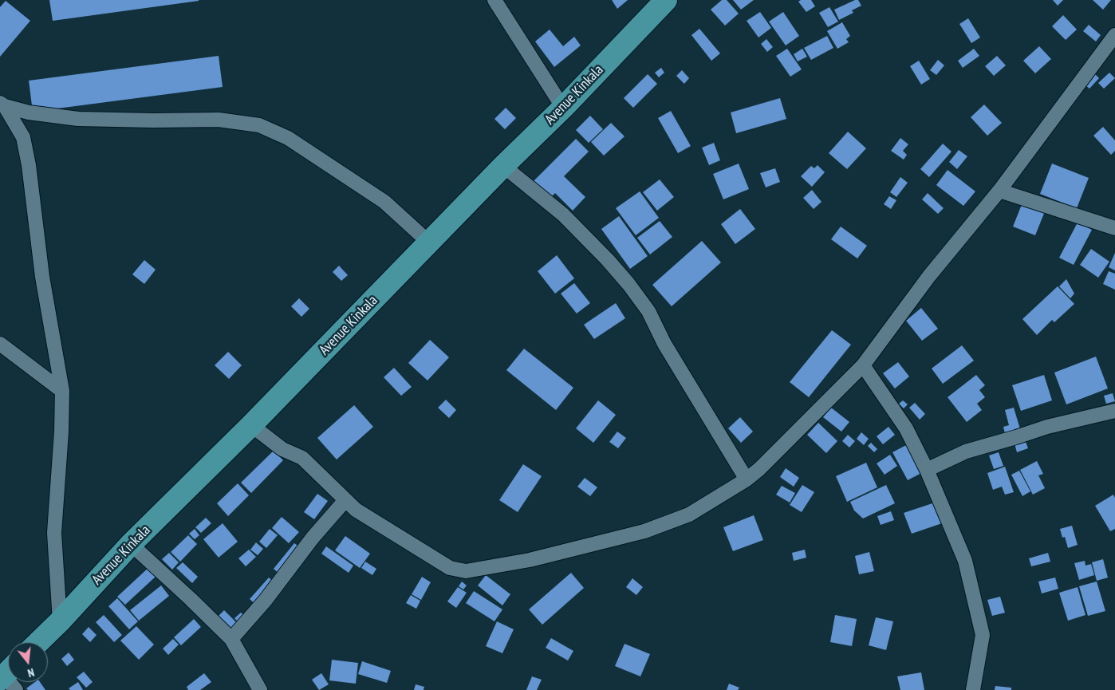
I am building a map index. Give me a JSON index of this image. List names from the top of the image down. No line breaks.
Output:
{"streets":{"main road":["Avenue Kinkala"]},"north":"bottom"}
